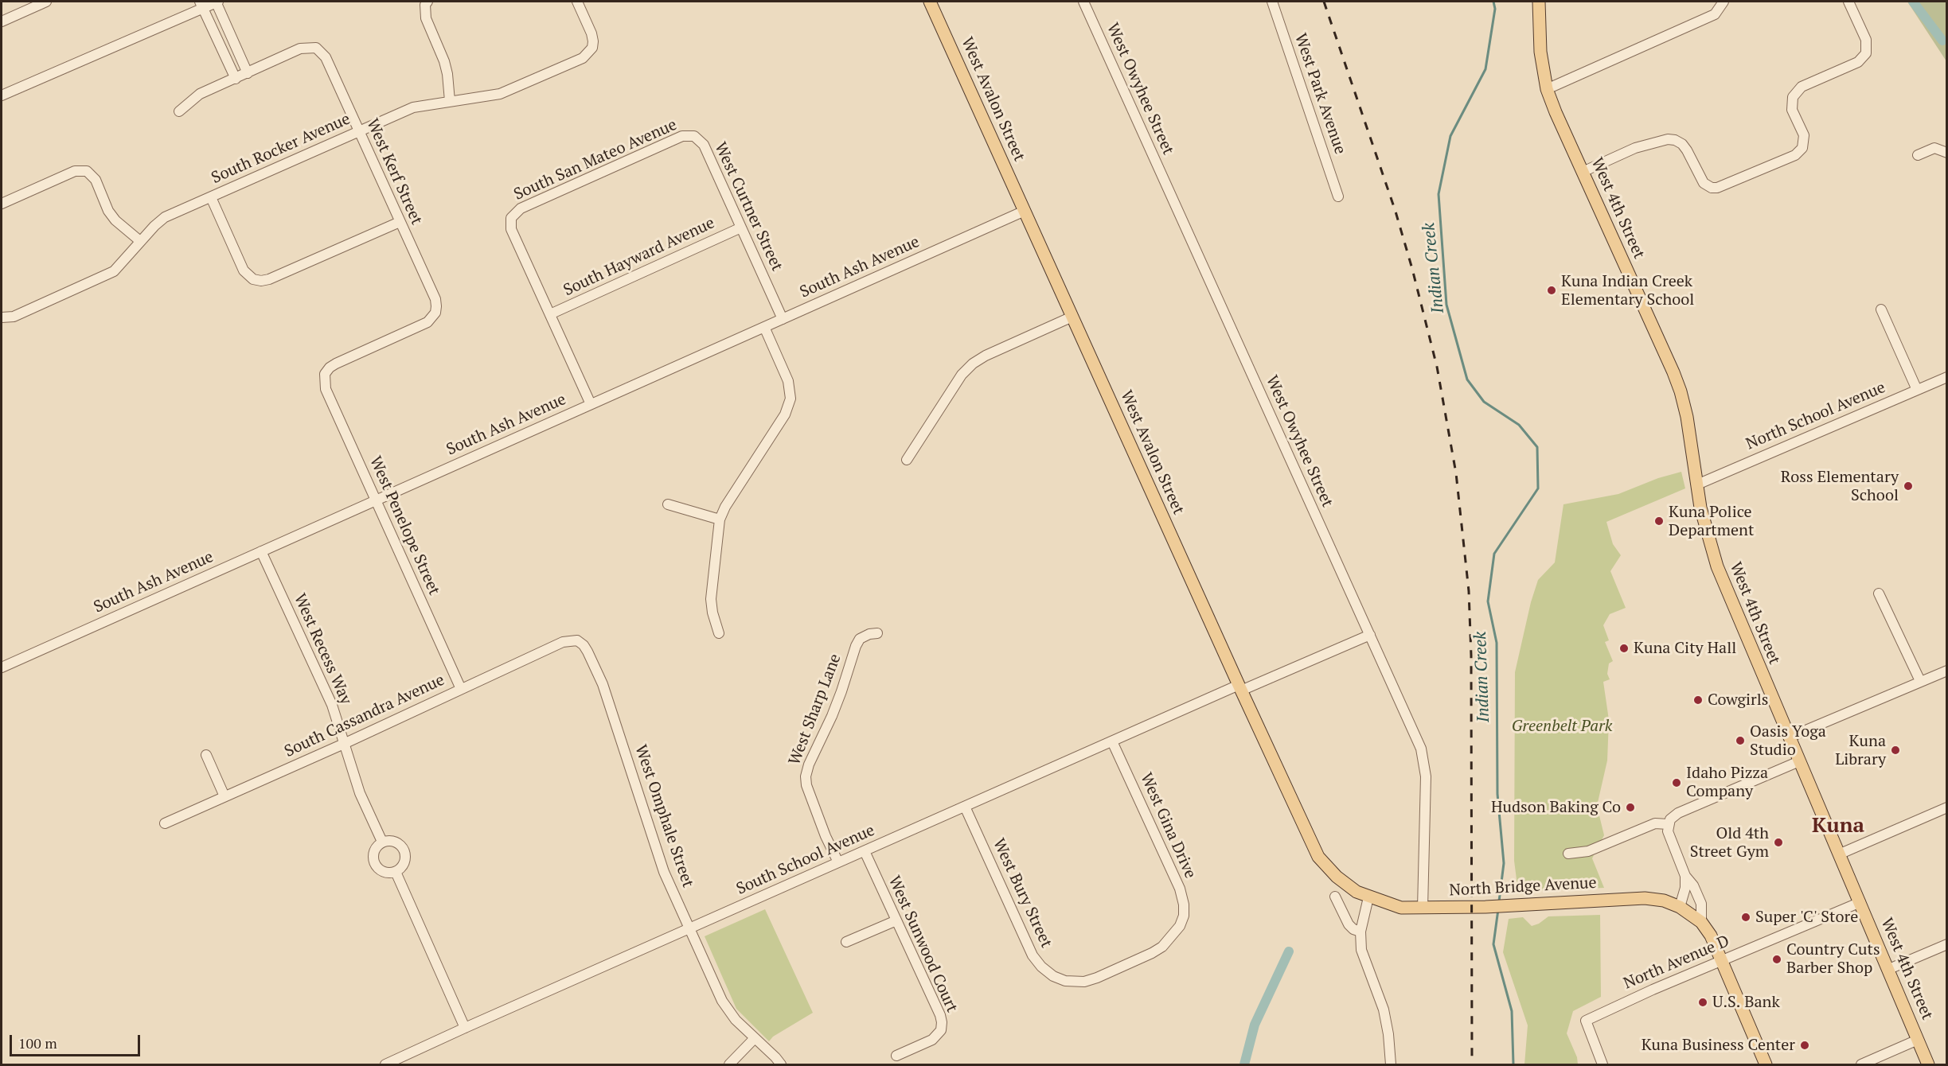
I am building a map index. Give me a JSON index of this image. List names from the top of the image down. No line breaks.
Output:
{"streets":{"main road":["West Avalon Street","West 4th Street","North Bridge Avenue"],"street":["West Owyhee Street","West Park Avenue","South Rocker Avenue","South San Mateo Avenue","West Kerf Street","West Curtner Street","South Hayward Avenue","South Ash Avenue","North School Avenue","West Penelope Street","West Recess Way","West Sharp Lane","South Cassandra Avenue","West Omphale Street","West Gina Drive","South School Avenue","West Bury Street","West Sunwood Court","North Avenue D"]},"crossings":[["West Owyhee Street","North Bridge Avenue"],["West Avalon Street","South Ash Avenue"],["West Avalon Street","South School Avenue"],["West Avalon Street","North Bridge Avenue"],["South Rocker Avenue","West Kerf Street"],["South San Mateo Avenue","West Curtner Street"],["South San Mateo Avenue","South Hayward Avenue"],["West Kerf Street","West Penelope Street"],["West Curtner Street","South Hayward Avenue"],["West Curtner Street","South Ash Avenue"],["West 4th Street","North School Avenue"],["West 4th Street","North Avenue D"],["South Ash Avenue","West Penelope Street"],["South Ash Avenue","West Recess Way"],["West Penelope Street","South Cassandra Avenue"],["West Recess Way","South Cassandra Avenue"],["West Sharp Lane","South School Avenue"],["South Cassandra Avenue","West Omphale Street"],["West Omphale Street","South School Avenue"],["West Gina Drive","South School Avenue"],["West Gina Drive","West Bury Street"],["South School Avenue","West Bury Street"],["South School Avenue","West Sunwood Court"]],"districts":["Kuna"],"water":["Indian Creek"],"parks":["Greenbelt Park"],"places":["Kuna Indian Creek Elementary School","Ross Elementary School","Kuna Police Department","Kuna City Hall","Cowgirls","Oasis Yoga Studio","Kuna Library","Idaho Pizza Company","Hudson Baking Co","Old 4th Street Gym","Super 'C' Store","Country Cuts Barber Shop","U.S. Bank","Kuna Business Center"],"scale_bar":"100 m"}
